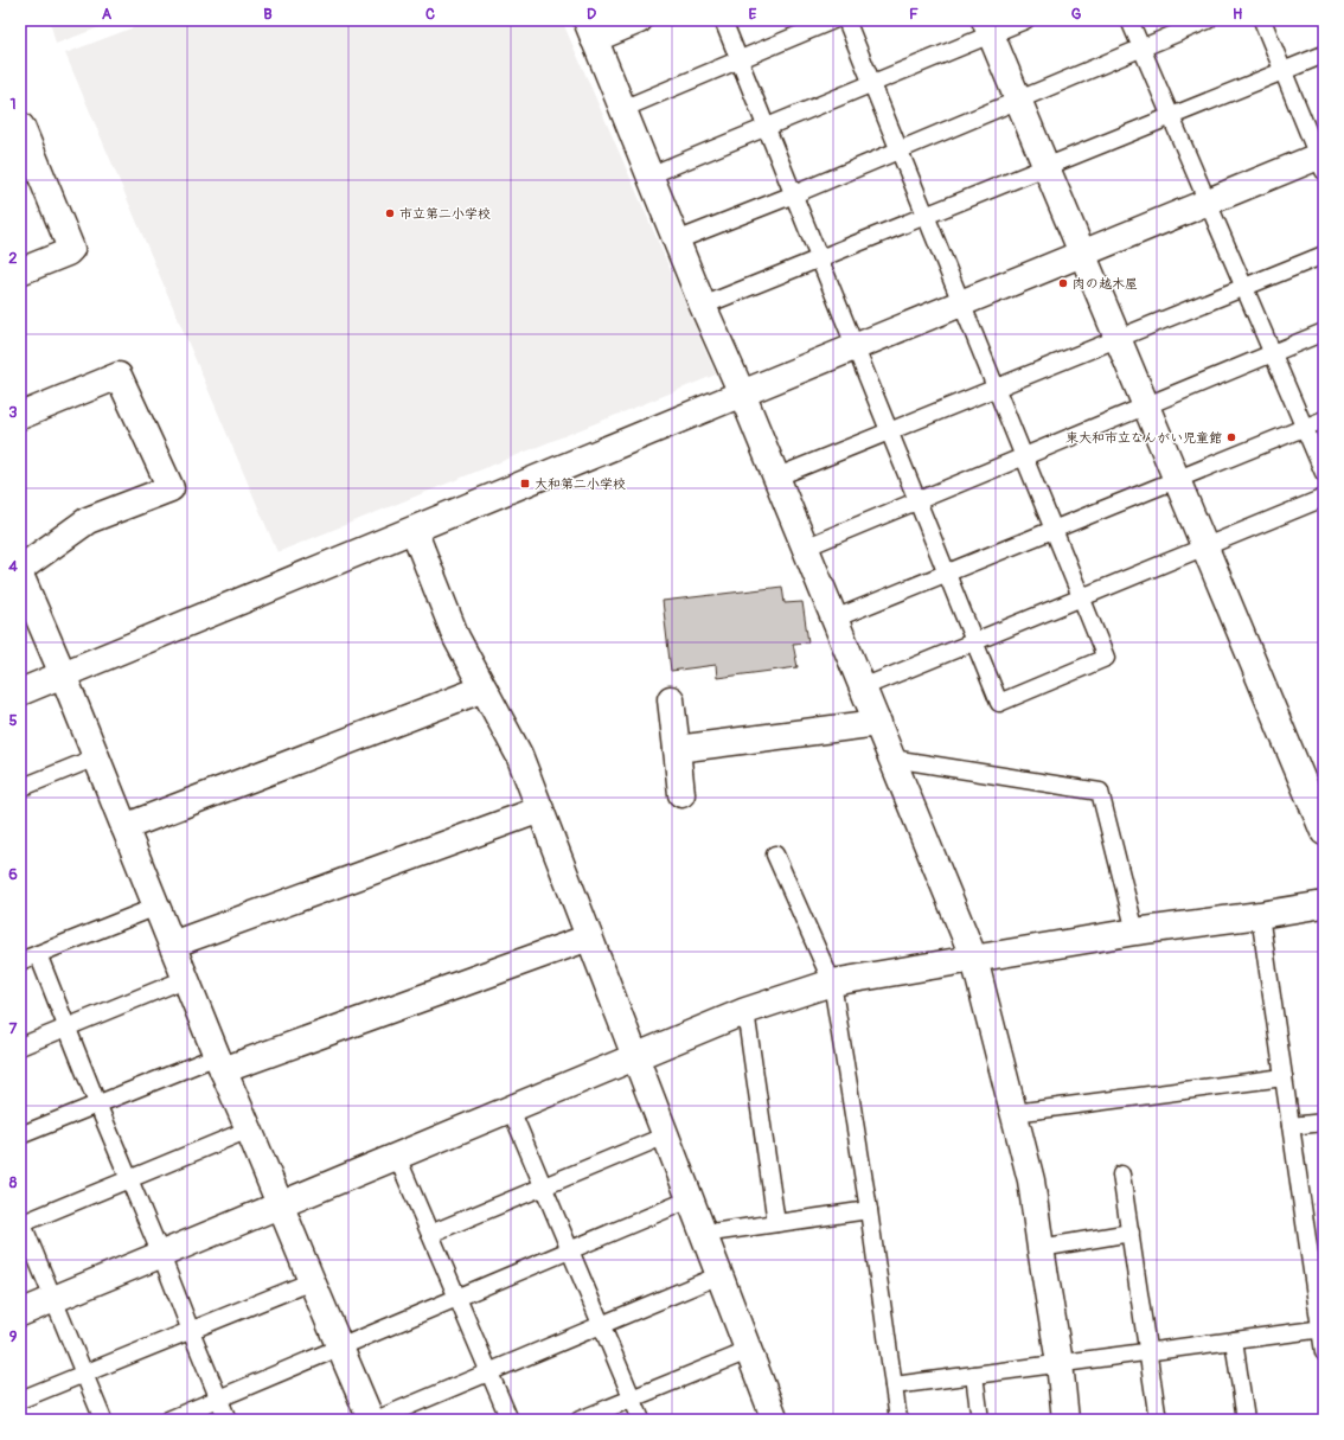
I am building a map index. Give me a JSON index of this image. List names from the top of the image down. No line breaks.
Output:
{"places":{"other":["市立第二小学校","肉の越木屋","東大和市立なんがい児童館"],"transit":["大和第二小学校"]},"grid":{"columns":["A","B","C","D","E","F","G","H"],"rows":["1","2","3","4","5","6","7","8","9"]}}
